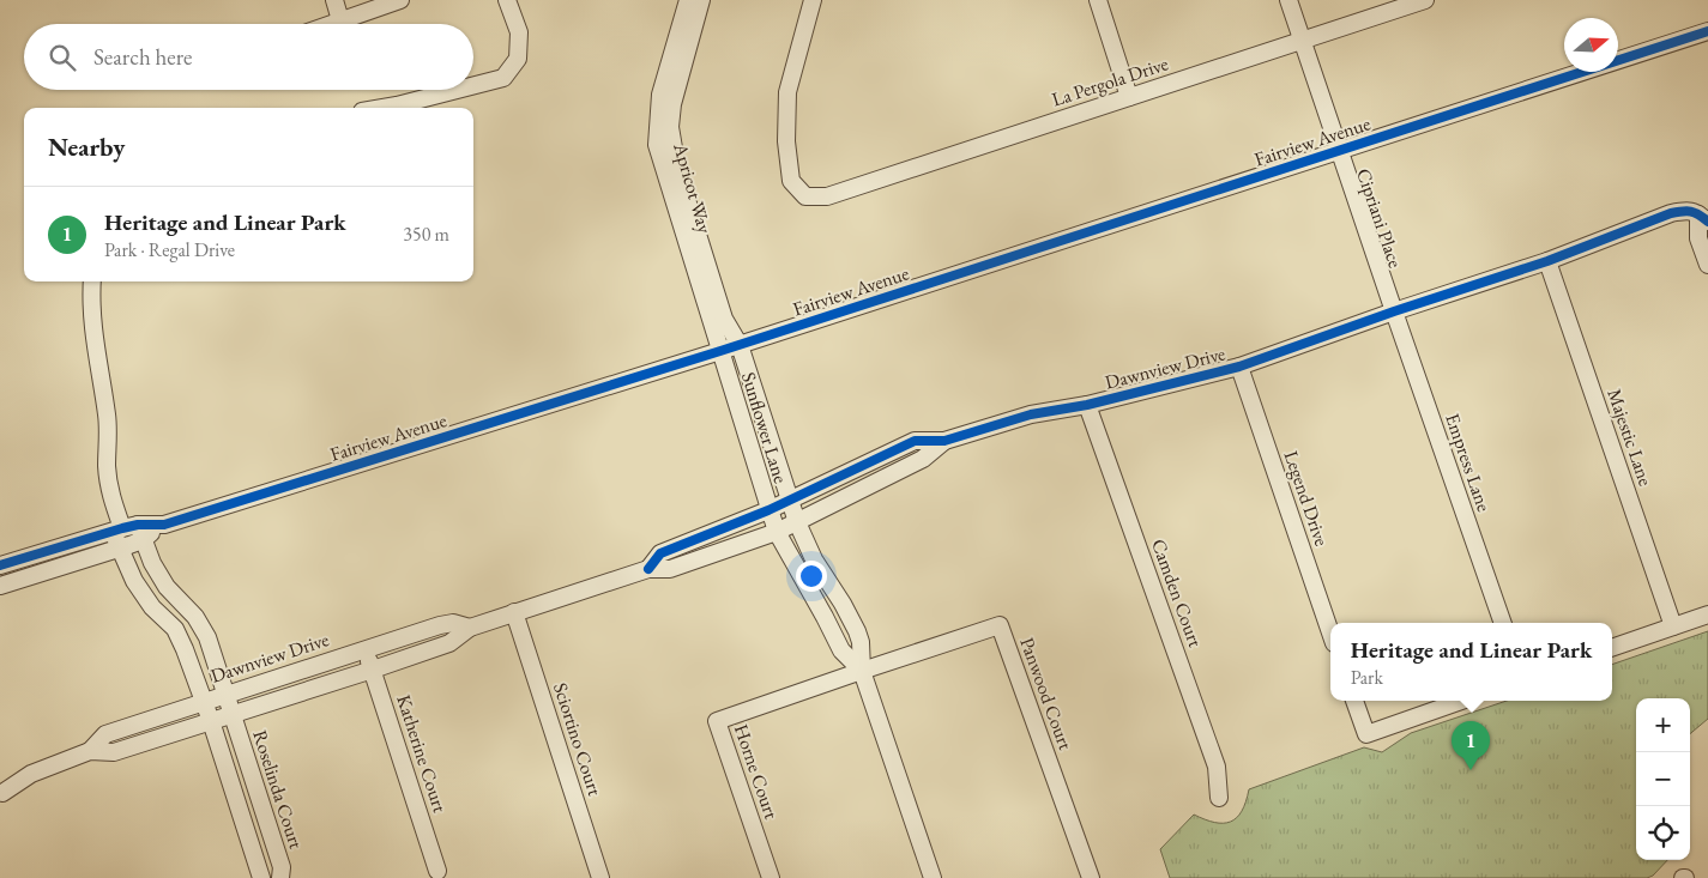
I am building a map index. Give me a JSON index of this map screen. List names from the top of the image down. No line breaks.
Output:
{"streets":{"street":["La Pergola Drive","Fairview Avenue","Apricot Way","Cipriani Place","Dawnview Drive","Sunflower Lane","Majestic Lane","Empress Lane","Legend Drive","Camden Court","Panwood Court","Sciortino Court","Katherine Court","Horne Court","Roselinda Court"]},"crossings":[["La Pergola Drive","Cipriani Place"],["Fairview Avenue","Apricot Way"],["Fairview Avenue","Cipriani Place"],["Fairview Avenue","Sunflower Lane"],["Fairview Avenue","Roselinda Court"],["Apricot Way","Sunflower Lane"],["Cipriani Place","Dawnview Drive"],["Cipriani Place","Empress Lane"],["Dawnview Drive","Sunflower Lane"],["Dawnview Drive","Majestic Lane"],["Dawnview Drive","Empress Lane"],["Dawnview Drive","Legend Drive"],["Dawnview Drive","Camden Court"],["Dawnview Drive","Sciortino Court"],["Dawnview Drive","Katherine Court"],["Dawnview Drive","Roselinda Court"],["Sunflower Lane","Panwood Court"],["Sunflower Lane","Horne Court"],["Panwood Court","Horne Court"]],"north":"right","page":{"search":"Search here","heading":"Nearby","list":[{"mark":"1","name":"Heritage and Linear Park","note":"Park · Regal Drive","value":"350 m"}],"popup":["Heritage and Linear Park","Park"],"map_buttons":["+","−"],"pins":"1"}}
